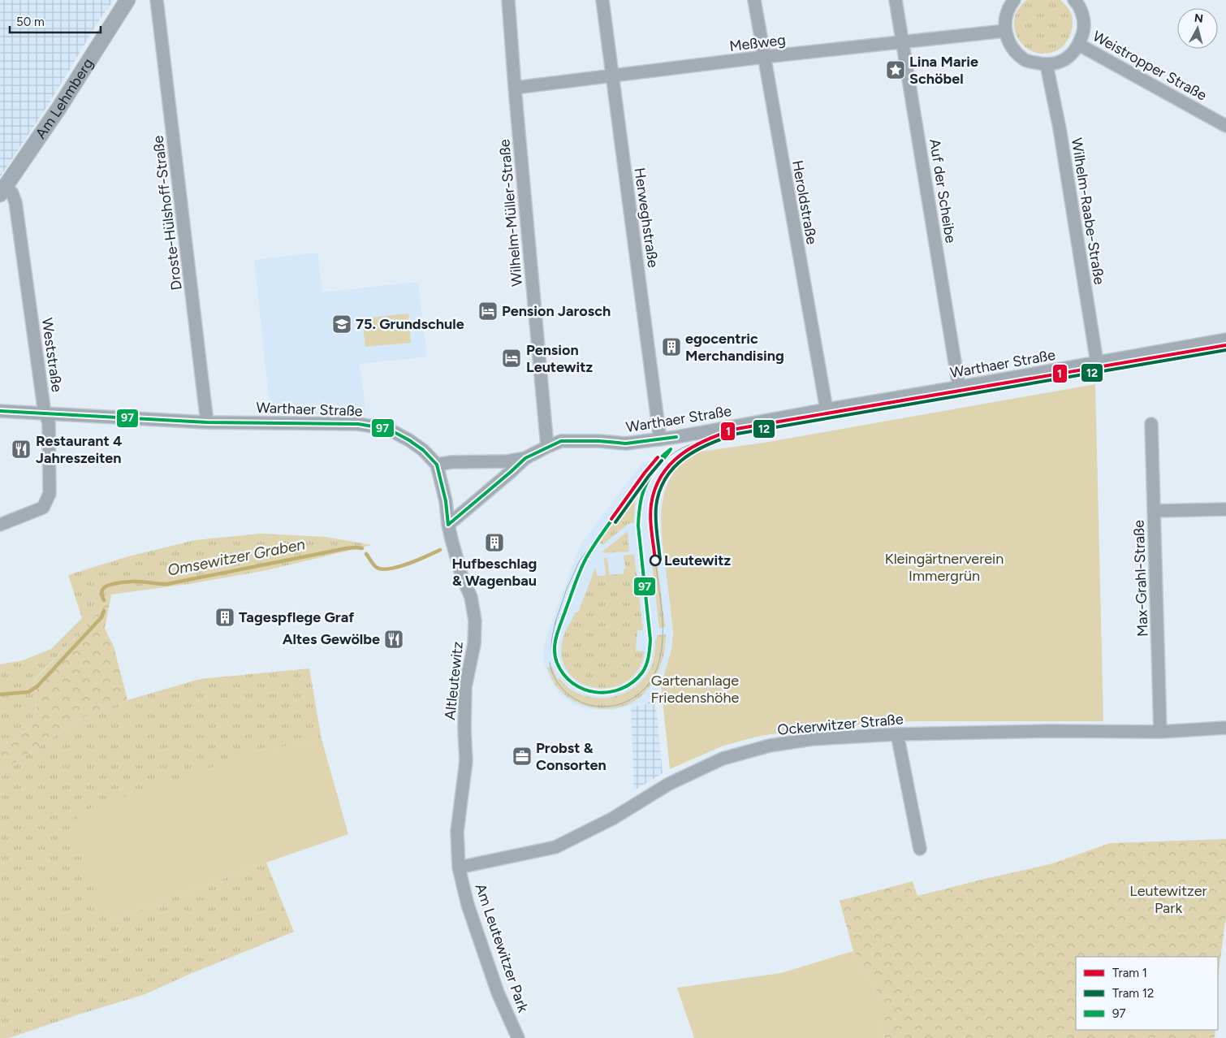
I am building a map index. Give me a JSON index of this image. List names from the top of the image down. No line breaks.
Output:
{"streets":{"street":["Meßweg","Weistropper Straße","Am Lehmberg","Auf der Scheibe","Heroldstraße","Wilhelm-Raabe-Straße","Droste-Hülshoff-Straße","Wilhelm-Müller-Straße","Herweghstraße","Weststraße","Warthaer Straße","Max-Grahl-Straße","Altleutewitz","Ockerwitzer Straße","Am Leutewitzer Park"]},"crossings":[["Meßweg","Auf der Scheibe"],["Meßweg","Heroldstraße"],["Meßweg","Wilhelm-Müller-Straße"],["Meßweg","Herweghstraße"],["Am Lehmberg","Weststraße"],["Auf der Scheibe","Warthaer Straße"],["Heroldstraße","Warthaer Straße"],["Wilhelm-Raabe-Straße","Warthaer Straße"],["Droste-Hülshoff-Straße","Warthaer Straße"],["Wilhelm-Müller-Straße","Warthaer Straße"],["Herweghstraße","Warthaer Straße"],["Weststraße","Warthaer Straße"],["Warthaer Straße","Altleutewitz"],["Max-Grahl-Straße","Ockerwitzer Straße"],["Altleutewitz","Ockerwitzer Straße"],["Altleutewitz","Am Leutewitzer Park"],["Ockerwitzer Straße","Am Leutewitzer Park"]],"water":["Omsewitzer Graben"],"parks":["Kleingärtnerverein Immergrün","Gartenanlage Friedenshöhe","Leutewitzer Park"],"places":{"place":["Lina Marie Schöbel"],"hotel":["Pension Jarosch","Pension Leutewitz"],"school or university":["75. Grundschule"],"building":["egocentric Merchandising","Hufbeschlag & Wagenbau","Tagespflege Graf"],"restaurant":["Restaurant 4 Jahreszeiten","Altes Gewölbe"],"other":["Leutewitz"],"office":["Probst & Consorten"]},"lines":["tram line 1","tram line 12","transit line 97"],"legend":["Tram 1","Tram 12","97"],"scale_bar":"50 m","north":"top"}
